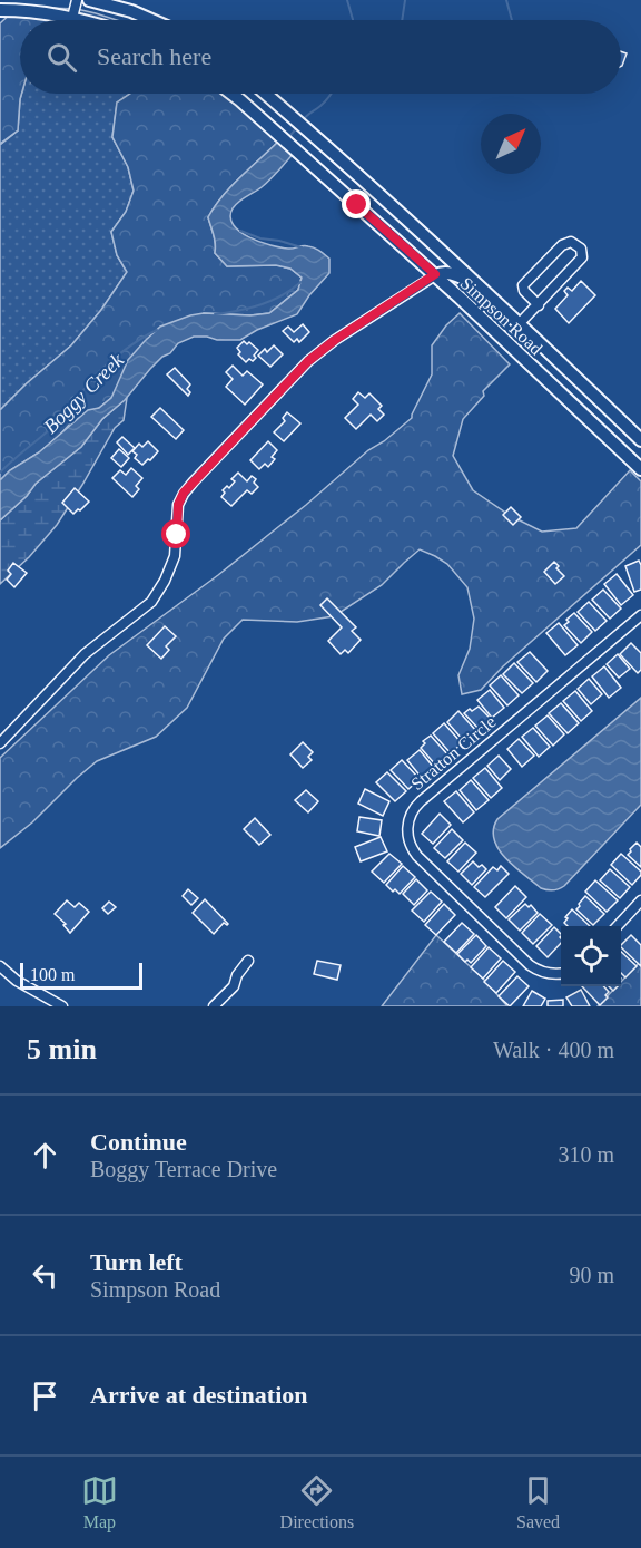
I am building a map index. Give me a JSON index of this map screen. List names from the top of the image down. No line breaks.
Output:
{"streets":{"main road":["Simpson Road"],"street":["Stratton Circle"]},"water":["Boggy Creek"],"scale_bar":"100 m","north":"top right","page":{"search":"Search here","scale":"100 m","heading":["5 min","Walk · 400 m"],"list":[["Continue","Boggy Terrace Drive","310 m"],["Turn left","Simpson Road","90 m"],"Arrive at destination"],"nav":["Map","Directions","Saved"]}}
